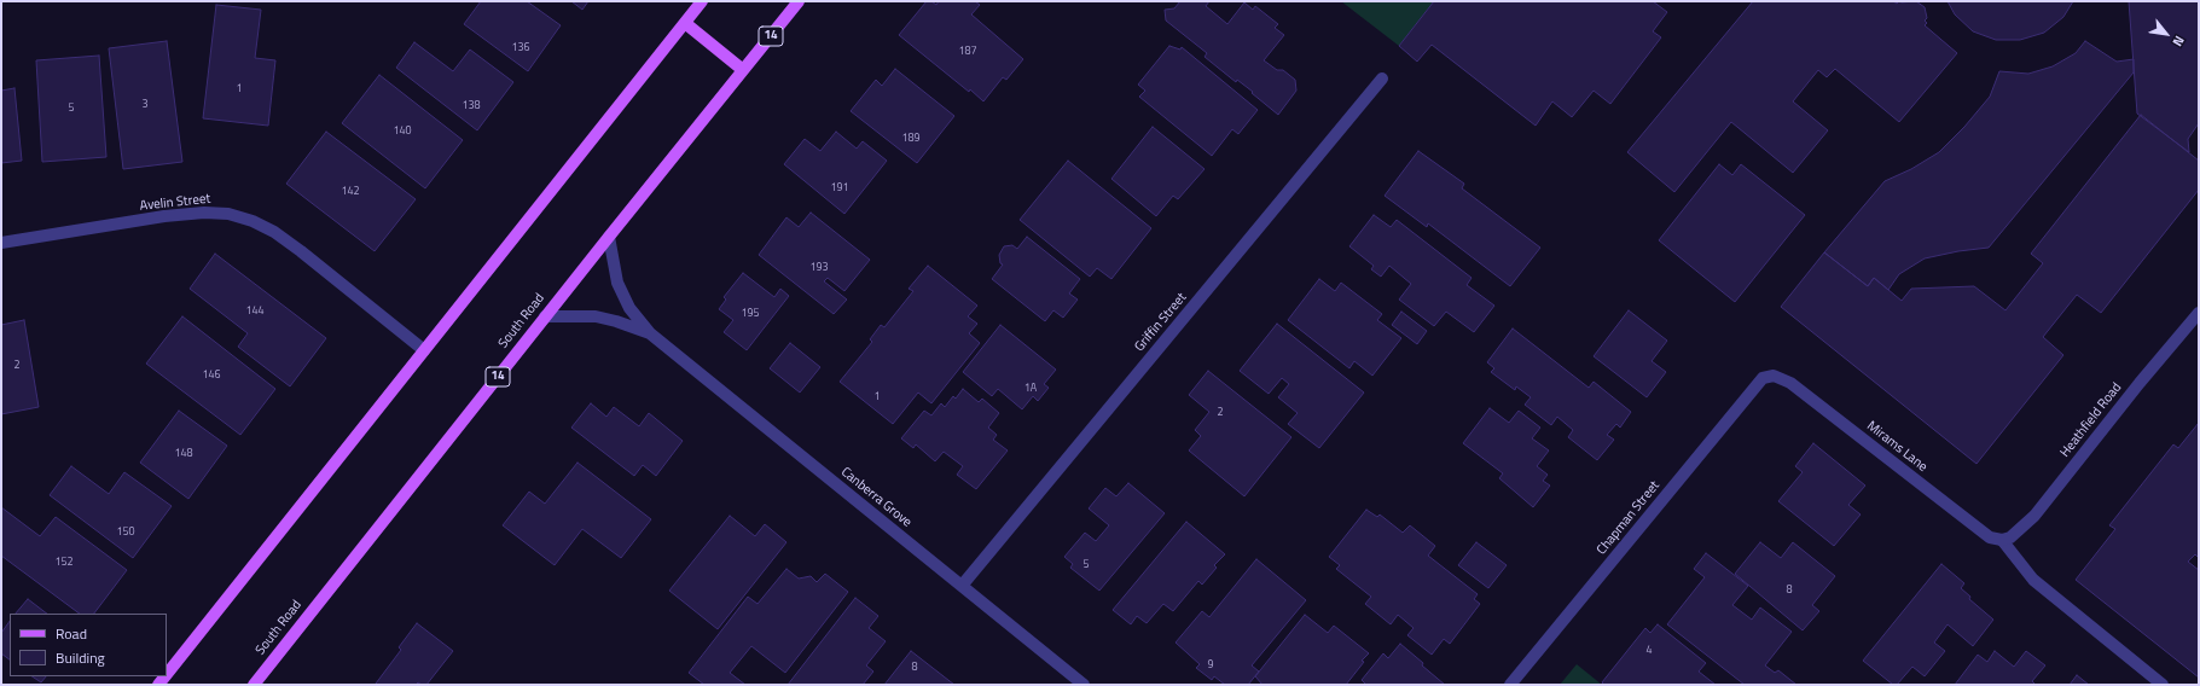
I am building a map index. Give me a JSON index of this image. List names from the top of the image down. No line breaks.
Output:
{"streets":{"main road":["14","South Road"],"street":["Avelin Street","Griffin Street","Heathfield Road","Mirams Lane","Canberra Grove","Chapman Street"]},"crossings":[["South Road","Canberra Grove"],["Griffin Street","Canberra Grove"],["Heathfield Road","Mirams Lane"],["Mirams Lane","Chapman Street"]],"house_numbers":["136","187","1","3","138","5","140","189","191","142","193","144","195","2","146","1A","1","2","148","150","152","5","8","4","9","8"],"legend":["Road","Building"],"north":"bottom right"}
